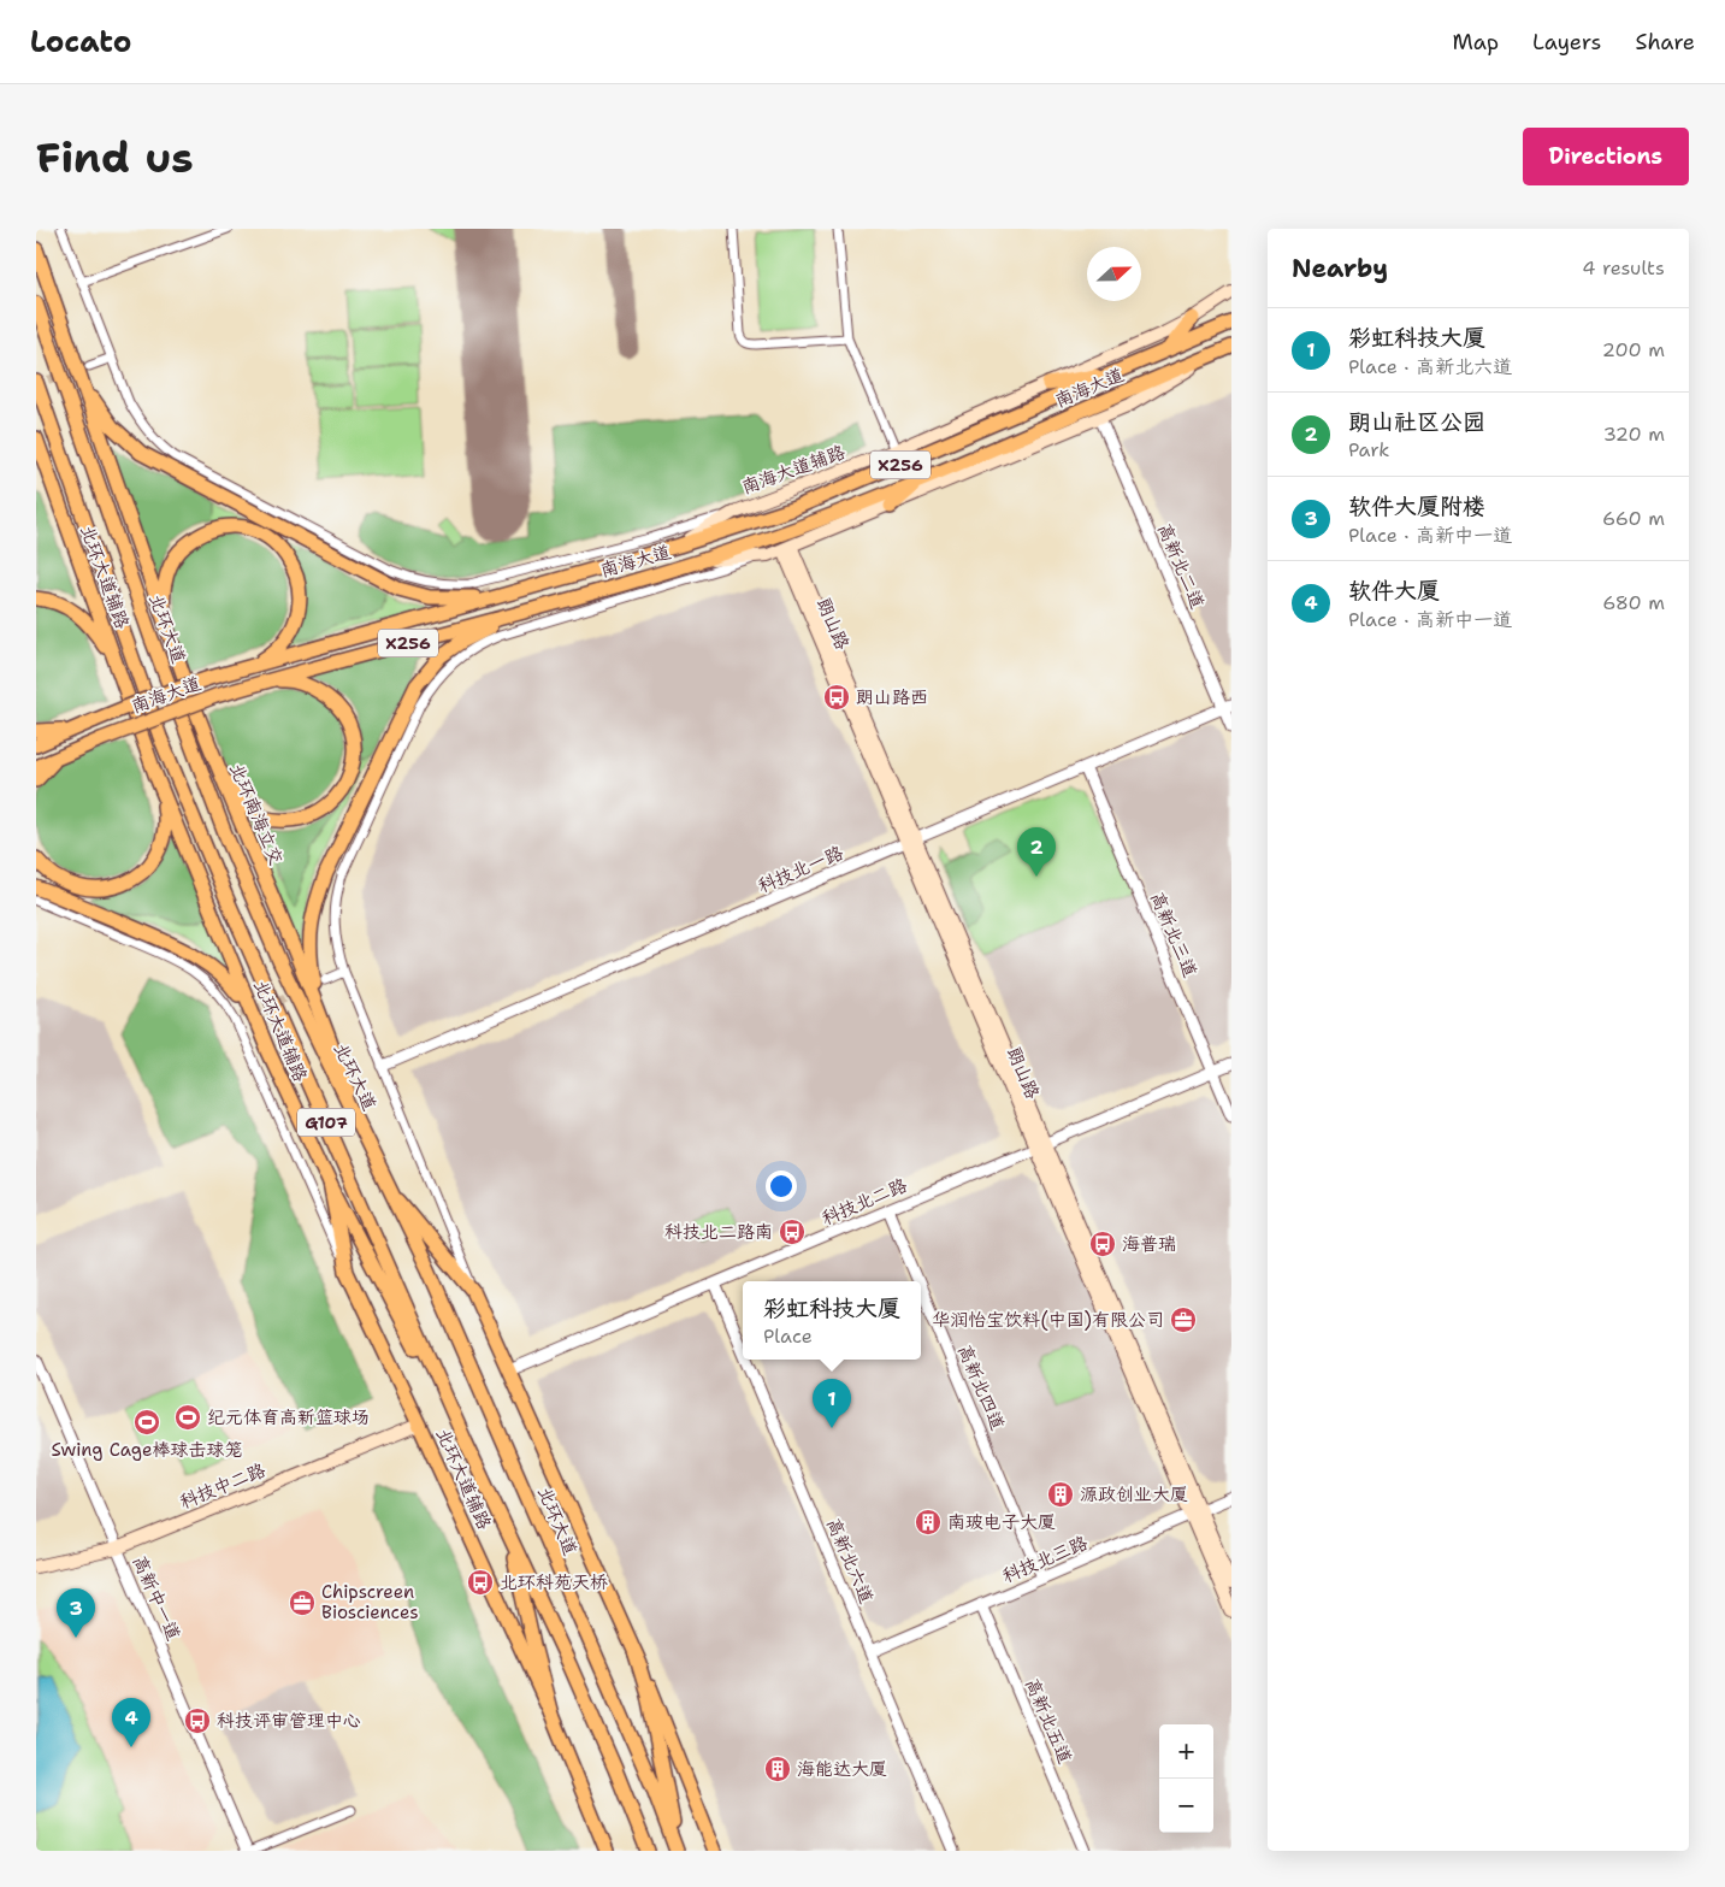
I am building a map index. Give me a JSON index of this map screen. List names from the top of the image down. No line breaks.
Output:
{"streets":{"main road":["南海大道","X256","南海大道辅路","北环大道辅路","朗山路","北环大道","北环南海立交","G107","科技中二路"],"street":["高新北二道","科技北一路","高新北三道","科技北二路","高新北四道","科技北三路","高新北六道","高新中一道","高新北五道"]},"crossings":[["南海大道","南海大道辅路"],["高新北二道","科技北一路"],["北环大道辅路","科技中二路"],["朗山路","科技北一路"],["朗山路","科技北二路"],["朗山路","科技北三路"],["科技北一路","高新北三道"],["高新北三道","科技北二路"],["科技北二路","高新北四道"],["科技北二路","高新北六道"],["高新北四道","科技北三路"],["科技中二路","高新中一道"],["科技北三路","高新北六道"],["科技北三路","高新北五道"]],"places":{"bus stop":["朗山路西","科技北二路南","海普瑞","北环科苑天桥","科技评审管理中心"],"office":["华润怡宝饮料(中国)有限公司","Chipscreen Biosciences"],"sports":["纪元体育高新篮球场","Swing Cage棒球击球笼"],"building":["源政创业大厦","南玻电子大厦","海能达大厦"]},"north":"right","page":{"header":"Locato","nav":["Map","Layers","Share"],"buttons":"Directions","title":"Find us","heading":["Nearby","4 results"],"list":[{"mark":"1","name":"彩虹科技大厦","note":"Place · 高新北六道","value":"200 m"},{"mark":"2","name":"朗山社区公园","note":"Park","value":"320 m"},{"mark":"3","name":"软件大厦附楼","note":"Place · 高新中一道","value":"660 m"},{"mark":"4","name":"软件大厦","note":"Place · 高新中一道","value":"680 m"}],"pins":["2","1","3","4"],"popup":["彩虹科技大厦","Place"],"map_buttons":["+","−"]}}
